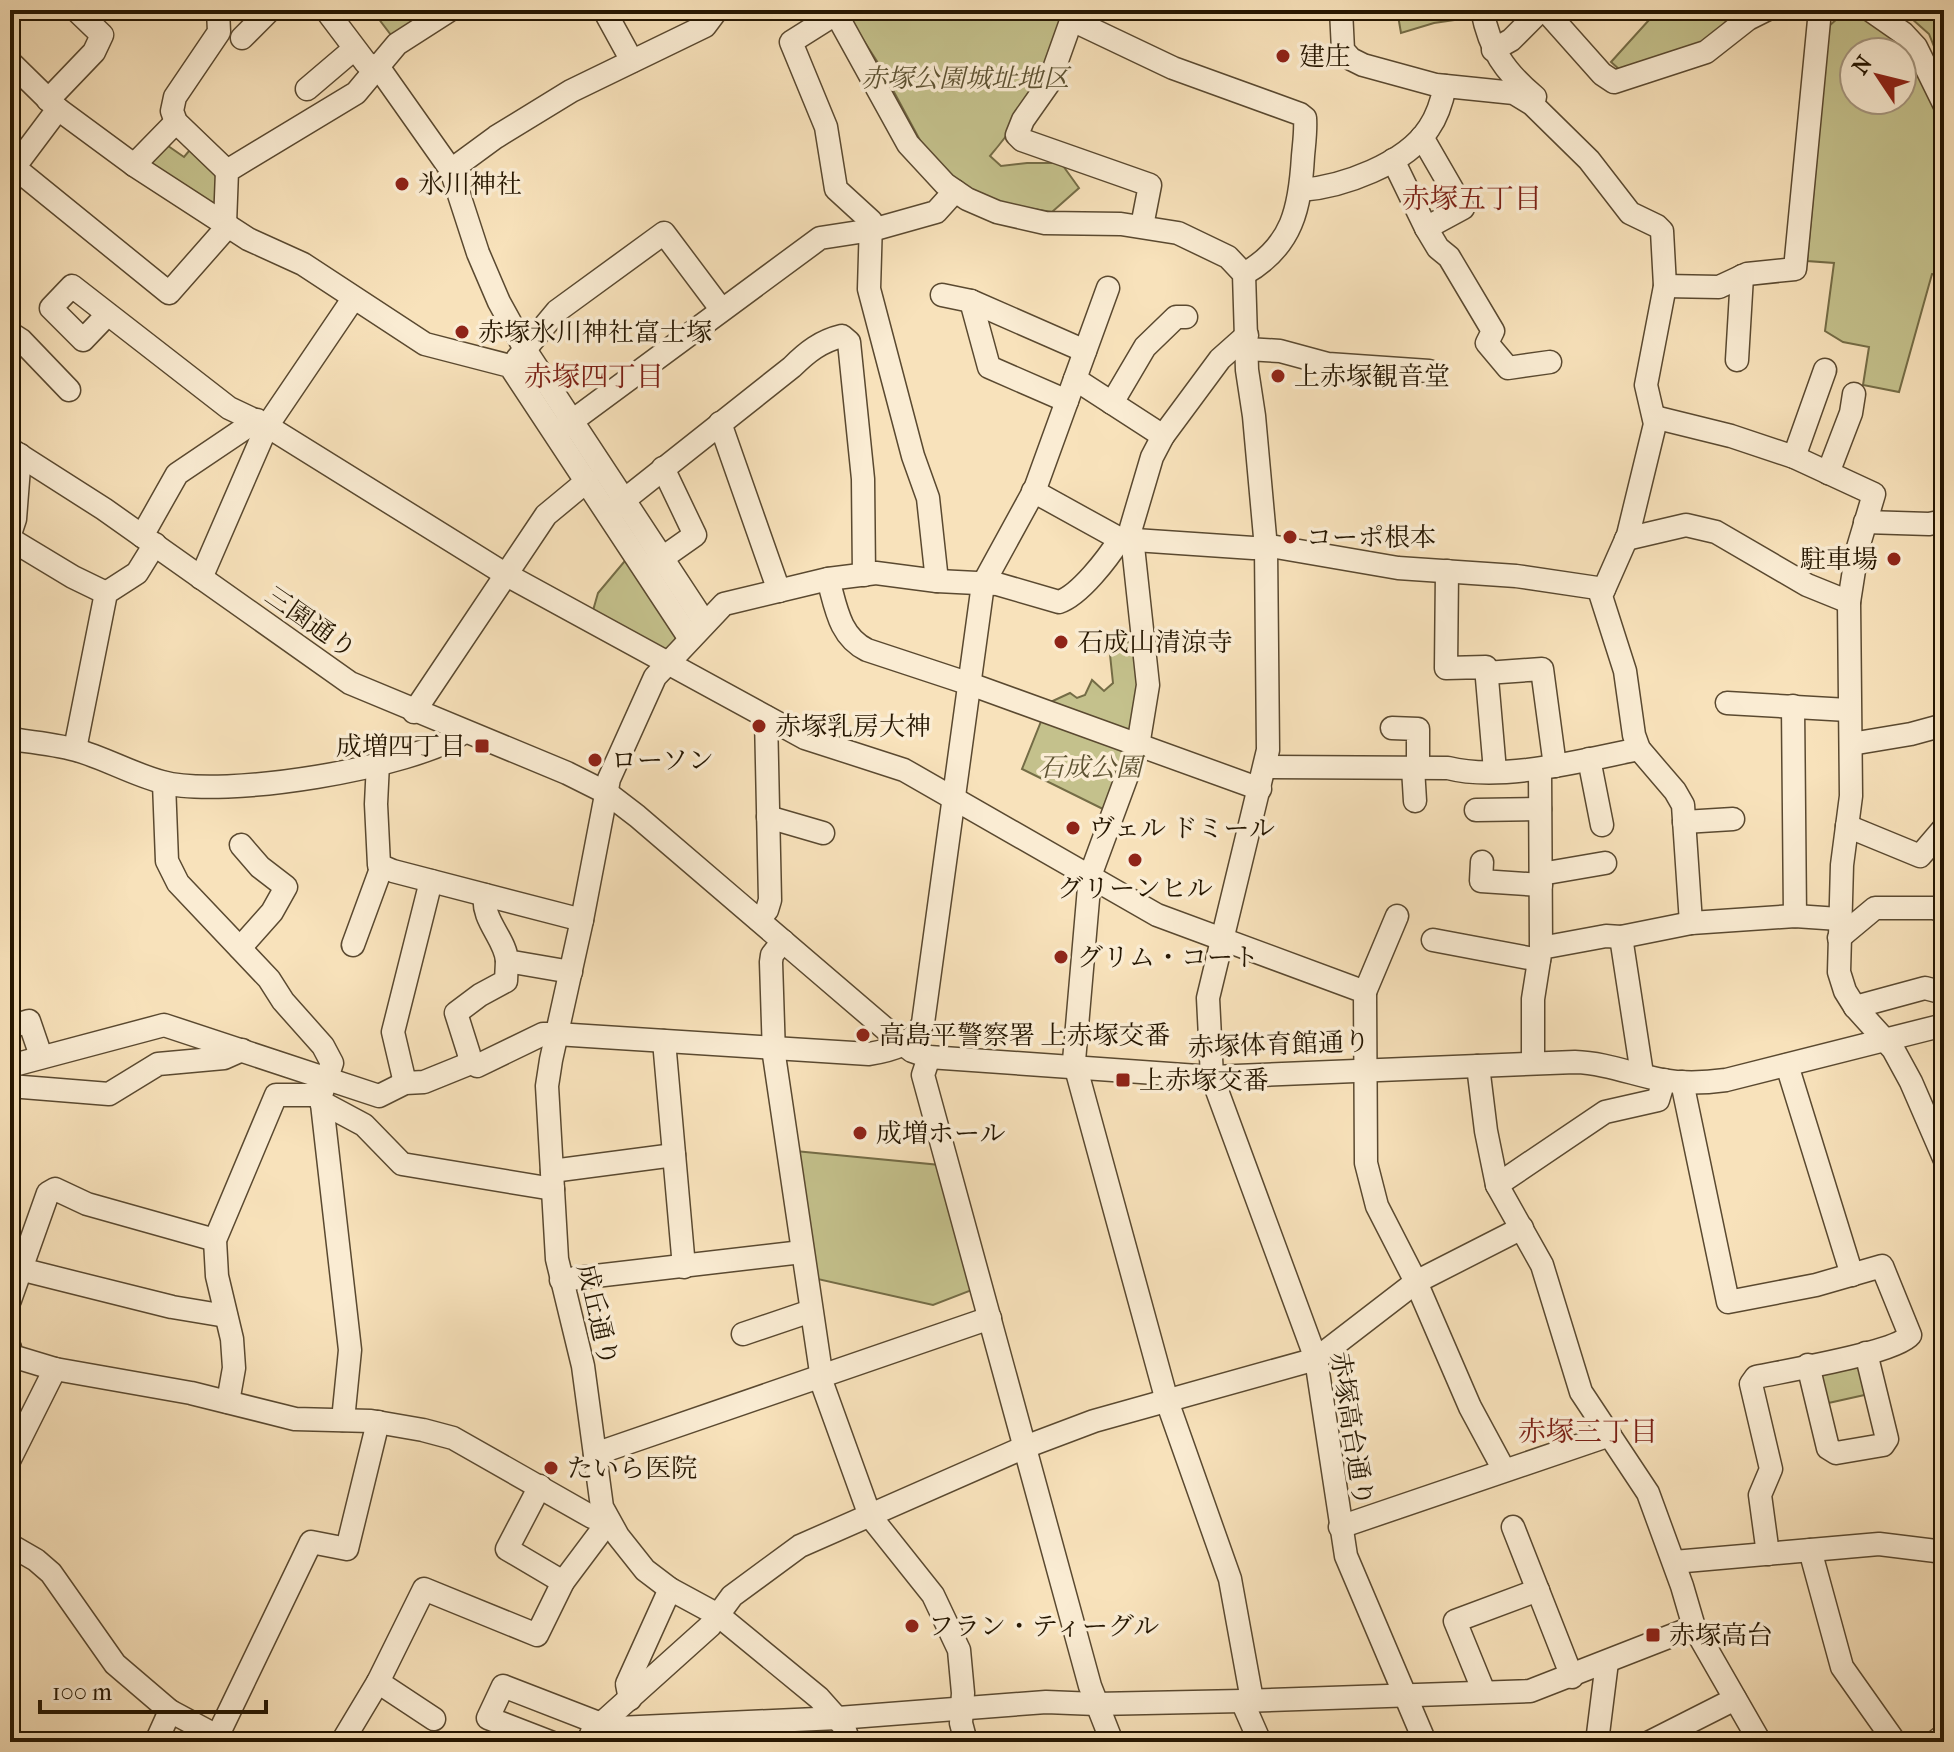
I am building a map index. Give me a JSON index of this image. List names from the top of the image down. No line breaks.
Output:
{"streets":{"street":["三園通り","赤塚体育館通り","成丘通り","赤塚高台通り"]},"crossings":[["三園通り","赤塚体育館通り"],["三園通り","成丘通り"],["赤塚体育館通り","成丘通り"],["赤塚体育館通り","赤塚高台通り"]],"districts":["赤塚五丁目","赤塚四丁目","赤塚三丁目"],"parks":["赤塚公園城址地区","石成公園"],"places":{"other":["建庄","氷川神社","赤塚氷川神社富士塚","上赤塚観音堂","コーポ根本","駐車場","石成山清涼寺","赤塚乳房大神","ローソン","ヴェル ドミール","グリーンヒル","グリム・コート","高島平警察署 上赤塚交番","成増ホール","たいら医院","フラン・ティーグル"],"transit":["成増四丁目","上赤塚交番","赤塚高台"]},"scale_bar":"100 m","north":"top left"}
